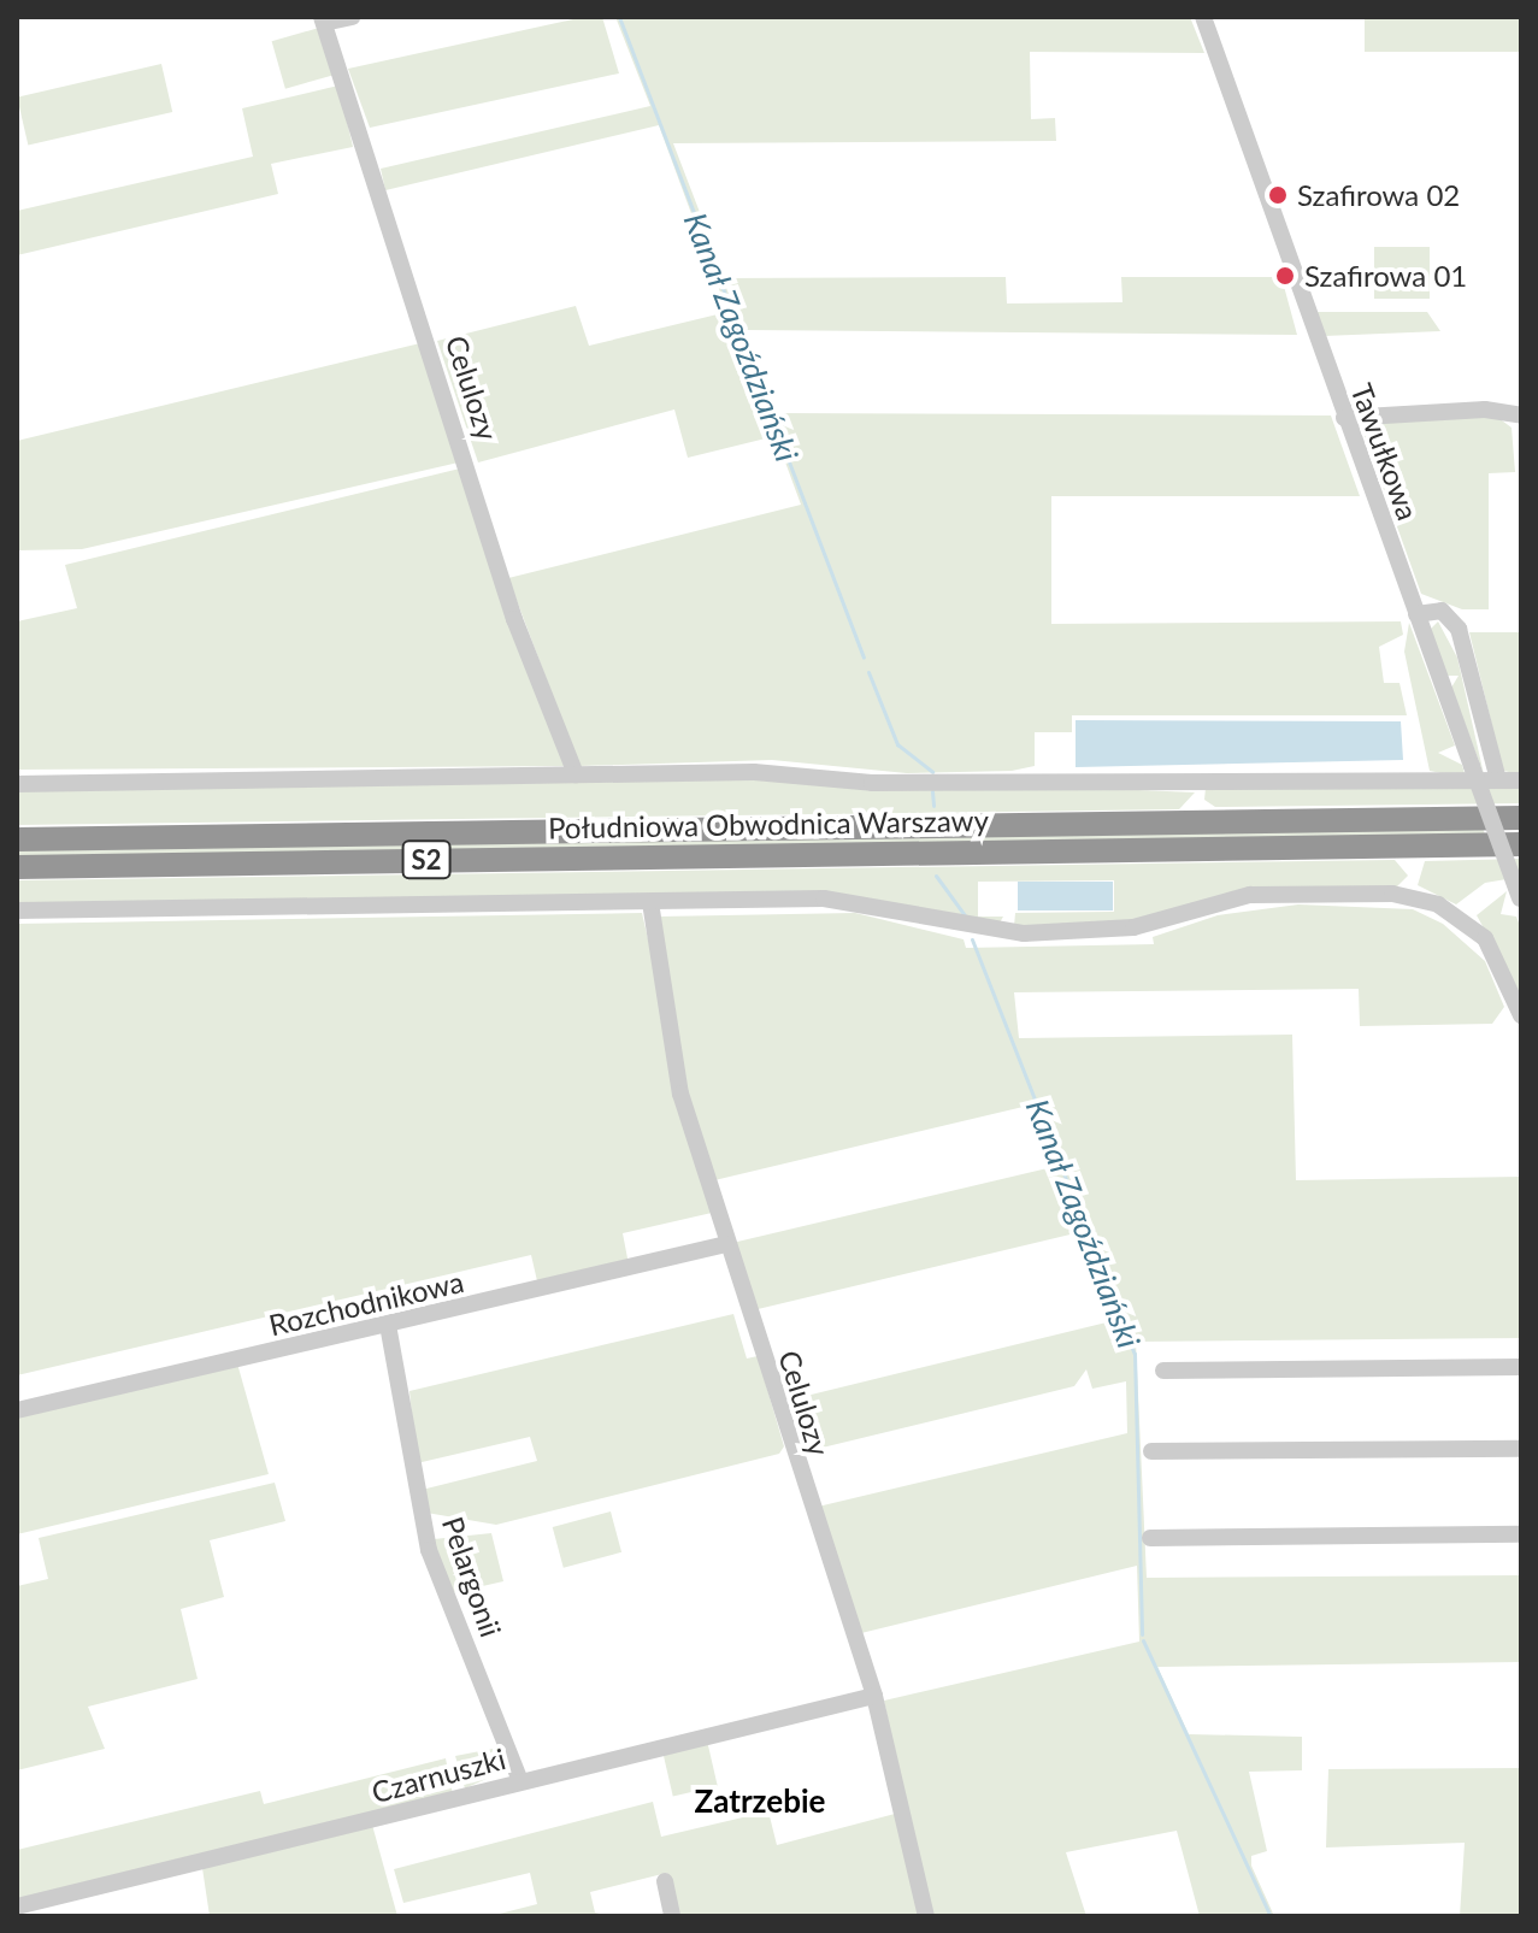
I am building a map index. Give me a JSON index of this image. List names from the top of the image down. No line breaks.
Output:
{"streets":{"highway":["Południowa Obwodnica Warszawy","S2"],"street":["Celulozy","Tawułkowa","Rozchodnikowa","Pelargonii","Czarnuszki"]},"crossings":[["Celulozy","Rozchodnikowa"],["Celulozy","Czarnuszki"],["Rozchodnikowa","Pelargonii"],["Pelargonii","Czarnuszki"]],"districts":["Zatrzebie"],"water":["Kanał Zagoździański"],"places":["Szafirowa 02","Szafirowa 01"]}
